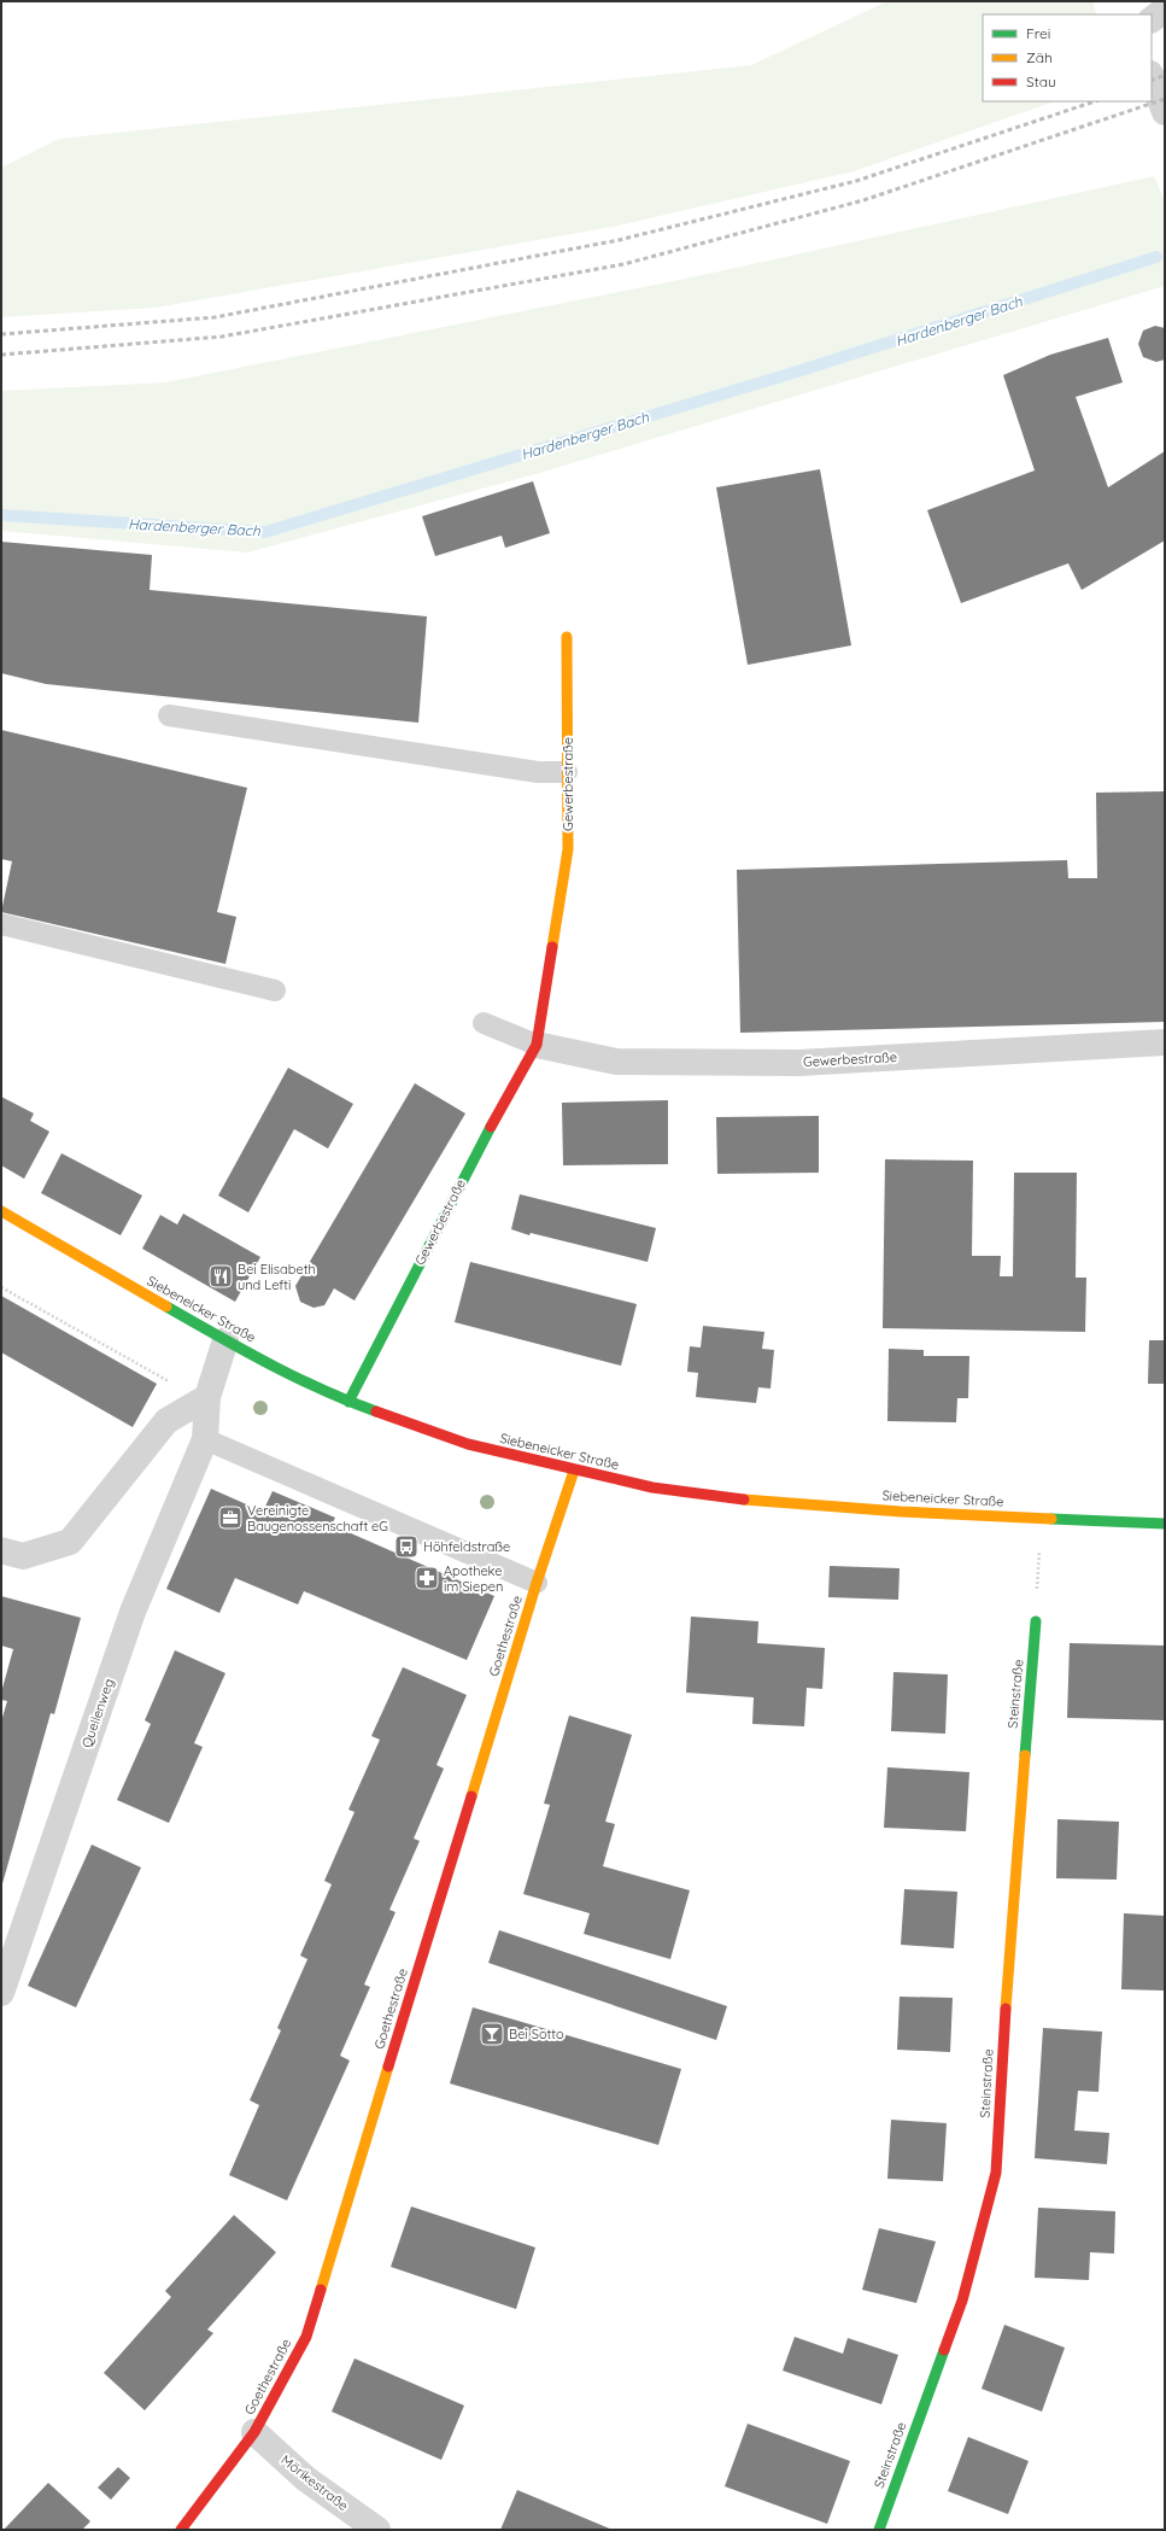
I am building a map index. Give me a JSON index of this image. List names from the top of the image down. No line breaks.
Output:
{"streets":{"street":["Gewerbestraße","Siebeneicker Straße","Goethestraße","Steinstraße","Quellenweg","Mörikestraße"]},"crossings":[["Gewerbestraße","Siebeneicker Straße"],["Siebeneicker Straße","Goethestraße"],["Goethestraße","Mörikestraße"]],"water":["Hardenberger Bach"],"places":{"restaurant":["Bei Elisabeth und Lefti"],"office":["Vereinigte Baugenossenschaft eG"],"bus stop":["Höhfeldstraße"],"pharmacy":["Apotheke im Siepen"],"bar":["Bei Sotto"]},"legend":["Frei","Zäh","Stau"]}
